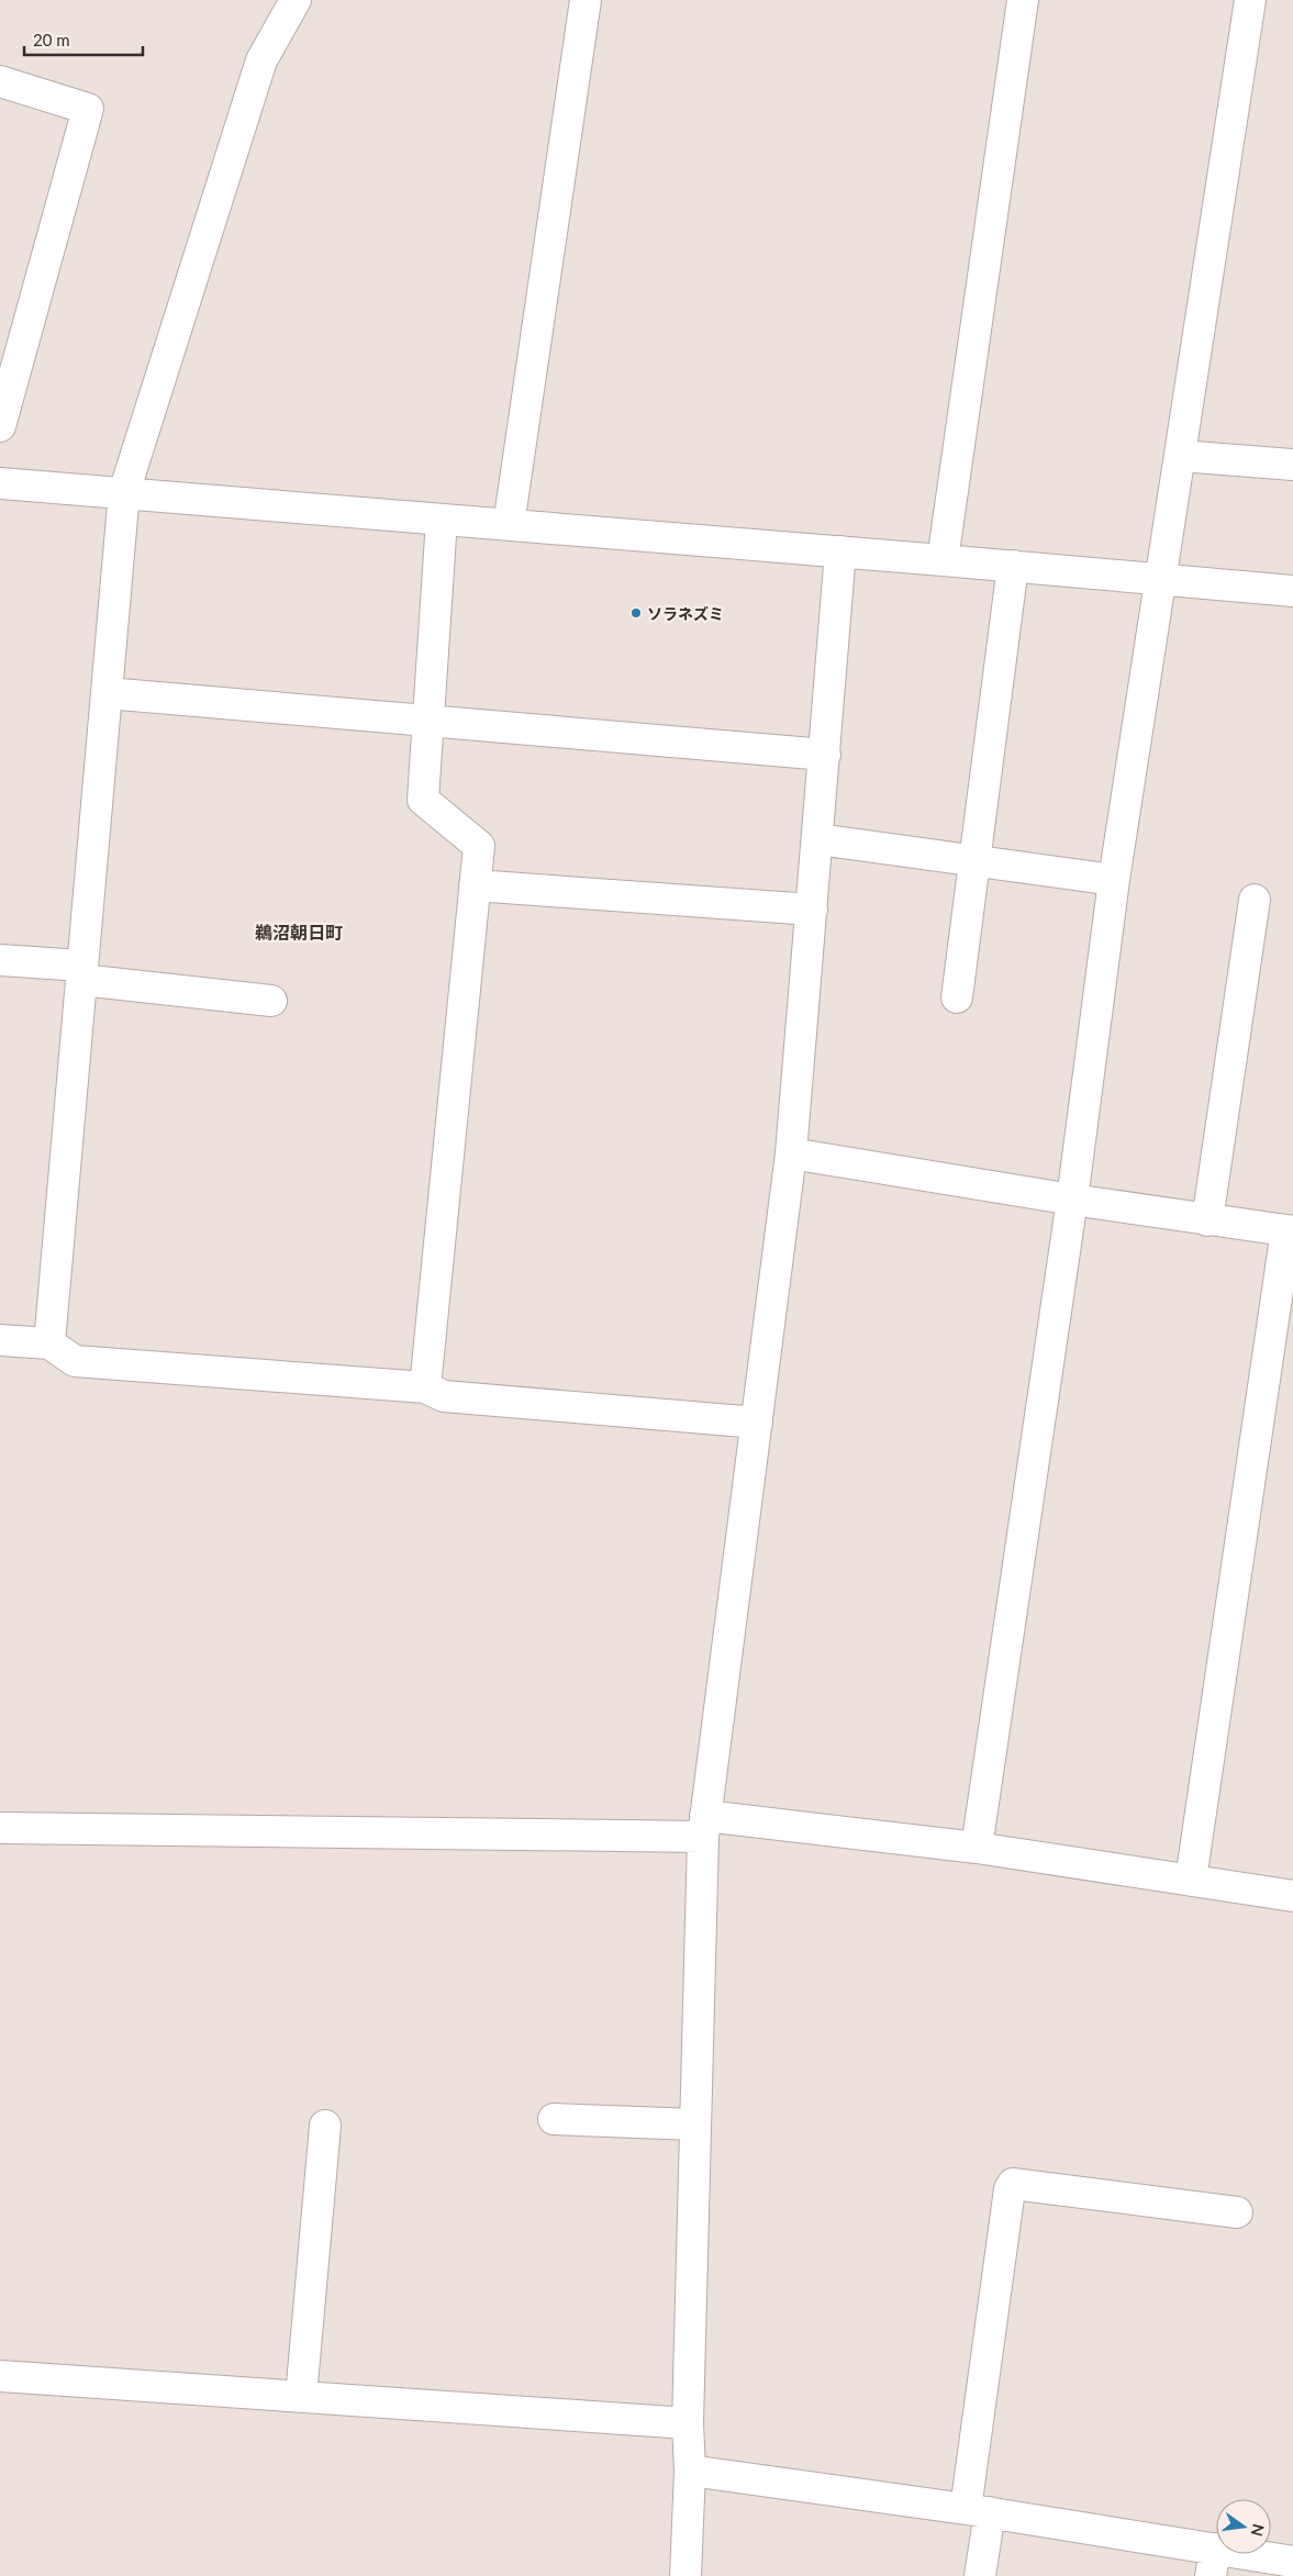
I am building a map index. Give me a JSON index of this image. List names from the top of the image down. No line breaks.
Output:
{"districts":["鵜沼朝日町"],"places":["ソラネズミ"],"scale_bar":"20 m","north":"right"}
